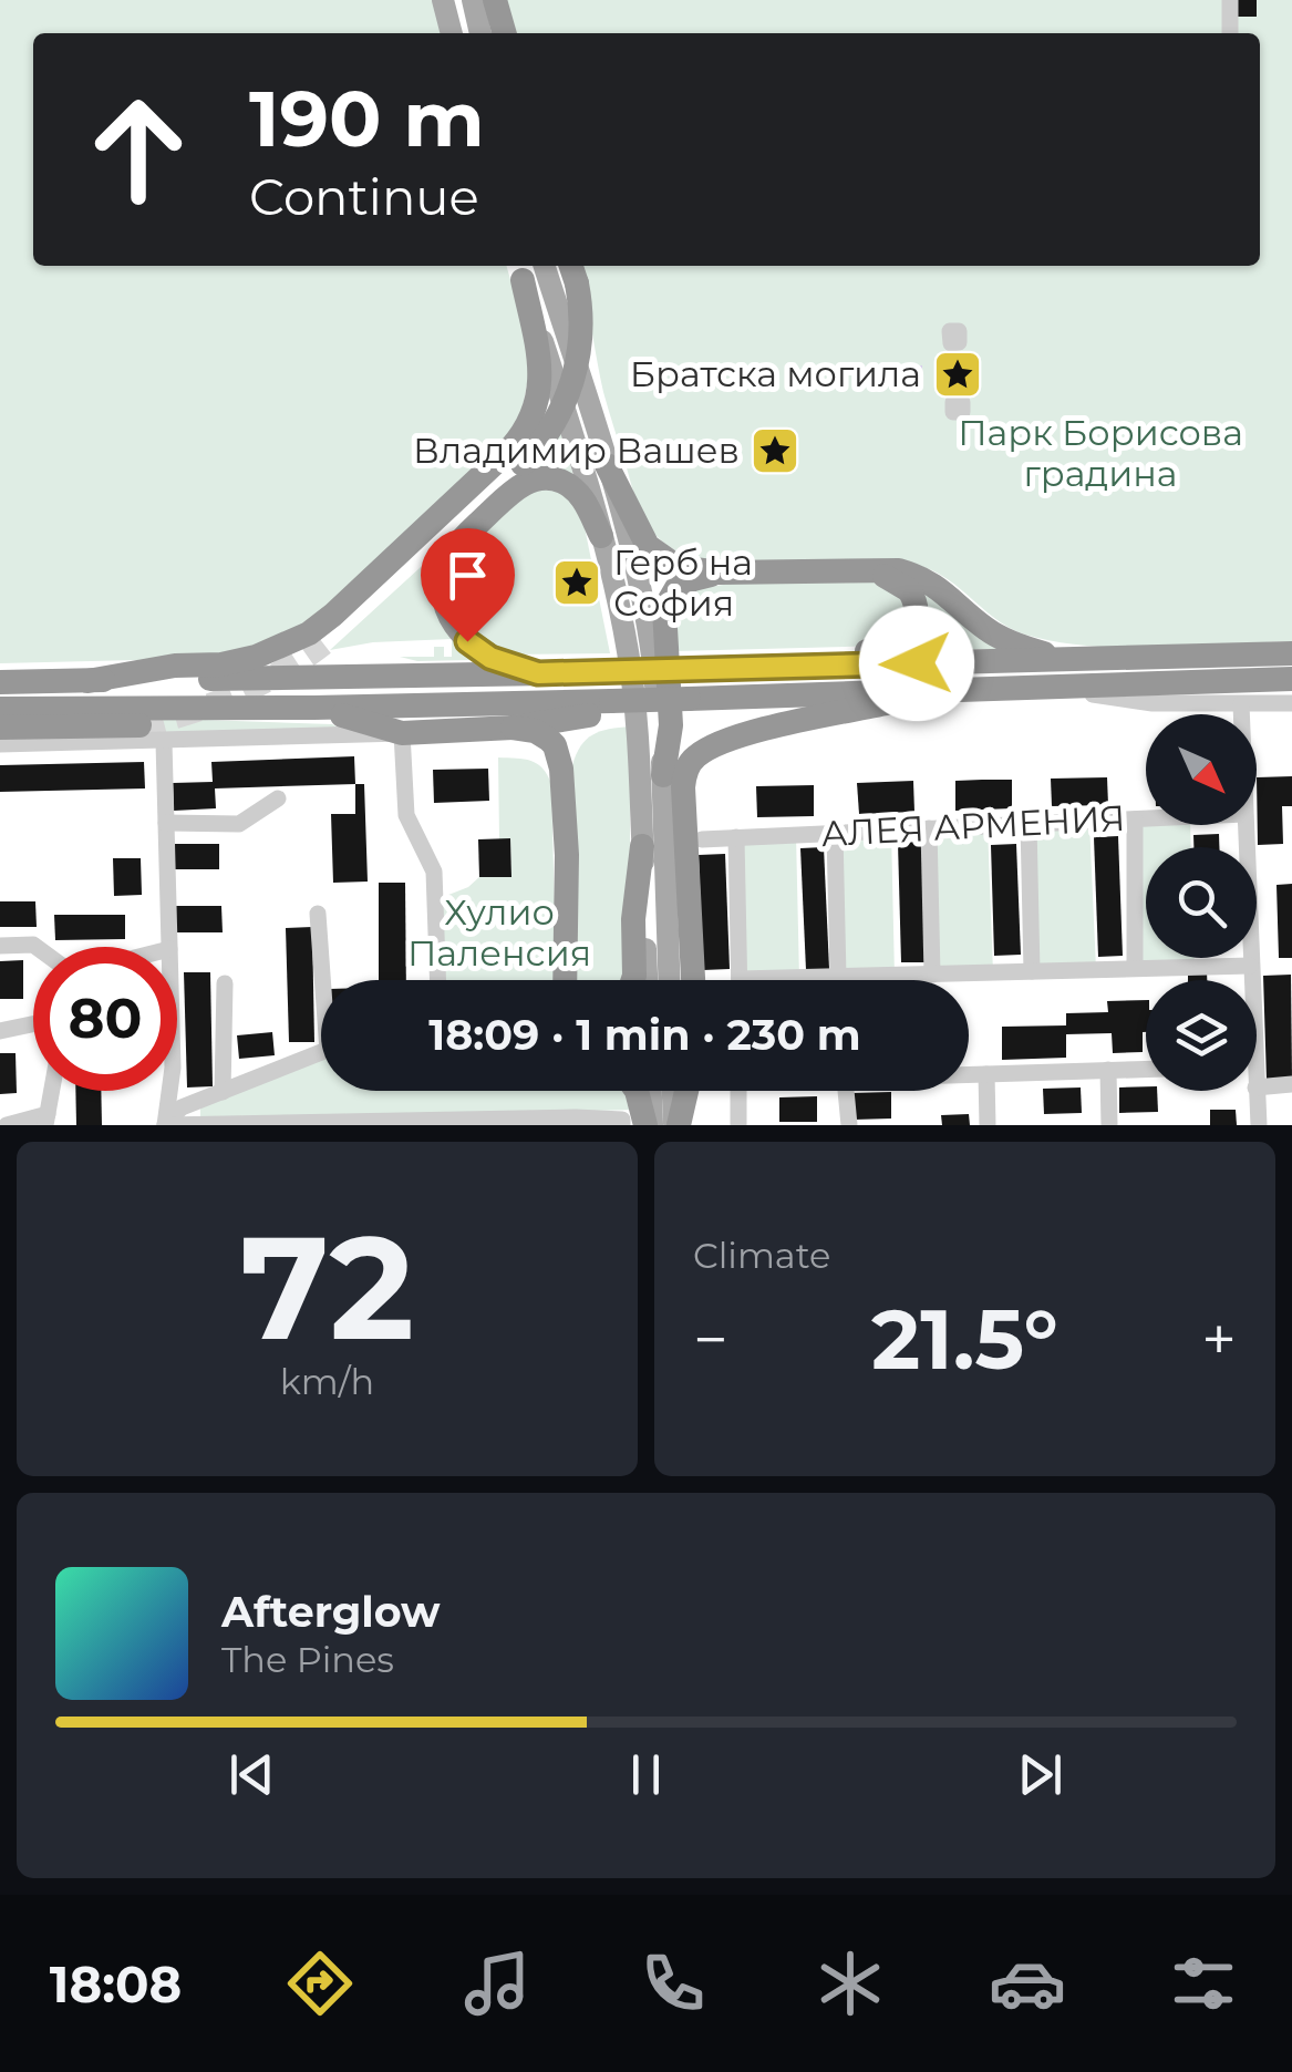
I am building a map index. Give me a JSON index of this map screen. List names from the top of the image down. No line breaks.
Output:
{"streets":{"street":["АЛЕЯ АРМЕНИЯ"]},"parks":["Парк Борисова градина","Хулио Паленсия"],"places":{"place":["Братска могила","Владимир Вашев","Герб на София"]},"north":"bottom right","page":{"turn":["190 m","Continue"],"limit":"80","trip":"18:09 · 1 min · 230 m","tile":[["72","km/h"],"Climate"],"heat":["−","21.5°","+"],"song":["Afterglow","The Pines"],"tabs":"18:08"}}
